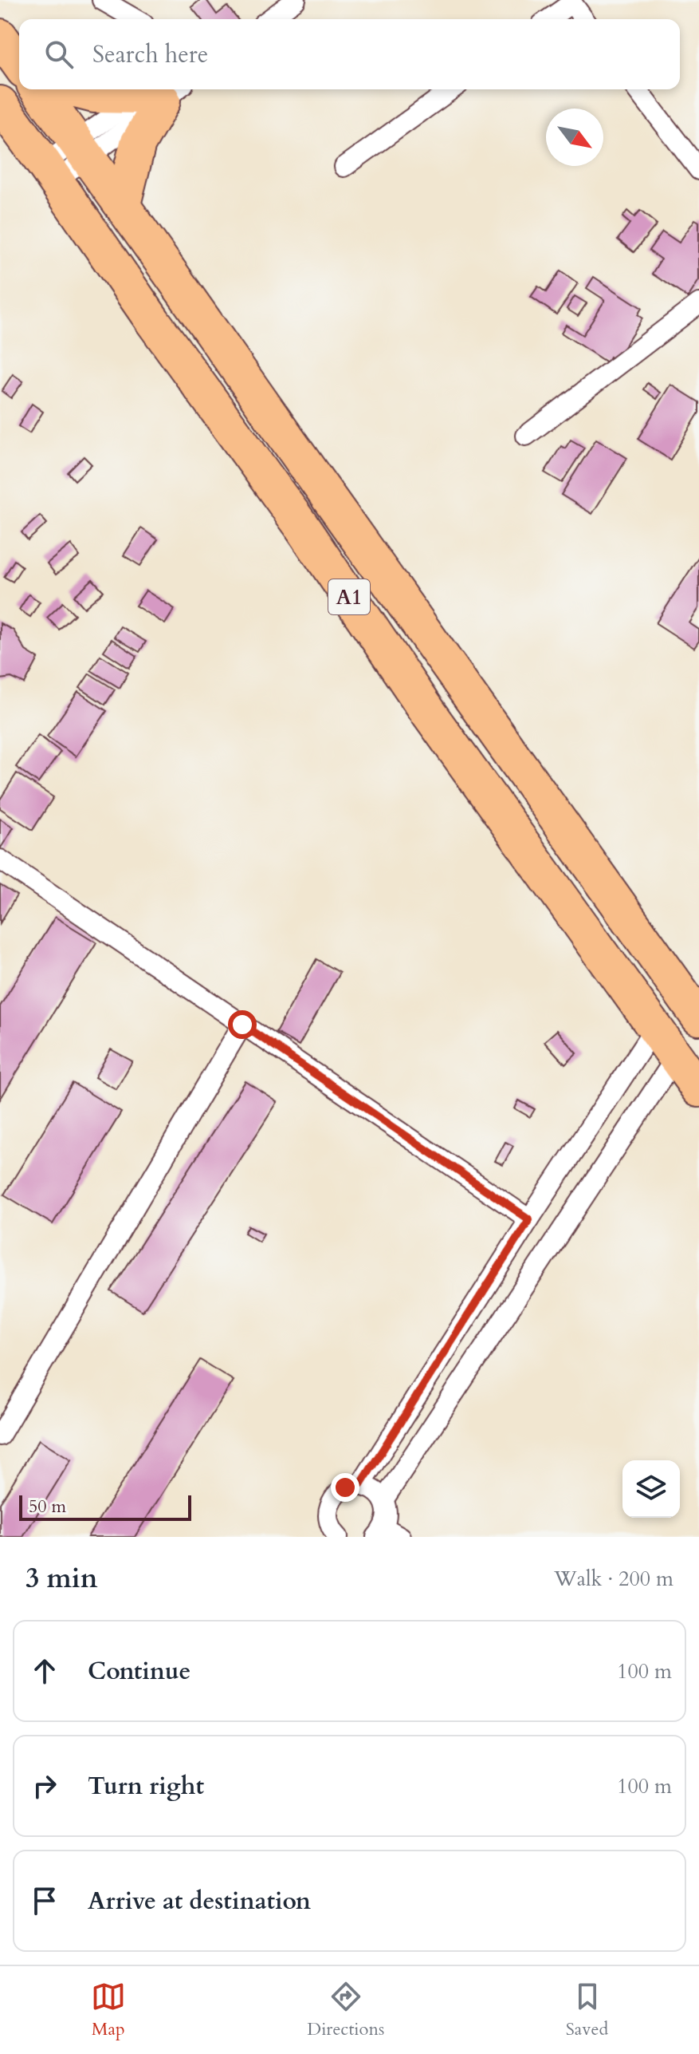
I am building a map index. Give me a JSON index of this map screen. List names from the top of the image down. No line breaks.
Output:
{"streets":{"highway":["A1"]},"scale_bar":"50 m","north":"bottom right","page":{"search":"Search here","scale":"50 m","heading":["3 min","Walk · 200 m"],"list":[["Continue","100 m"],["Turn right","100 m"],"Arrive at destination"],"nav":["Map","Directions","Saved"]}}
